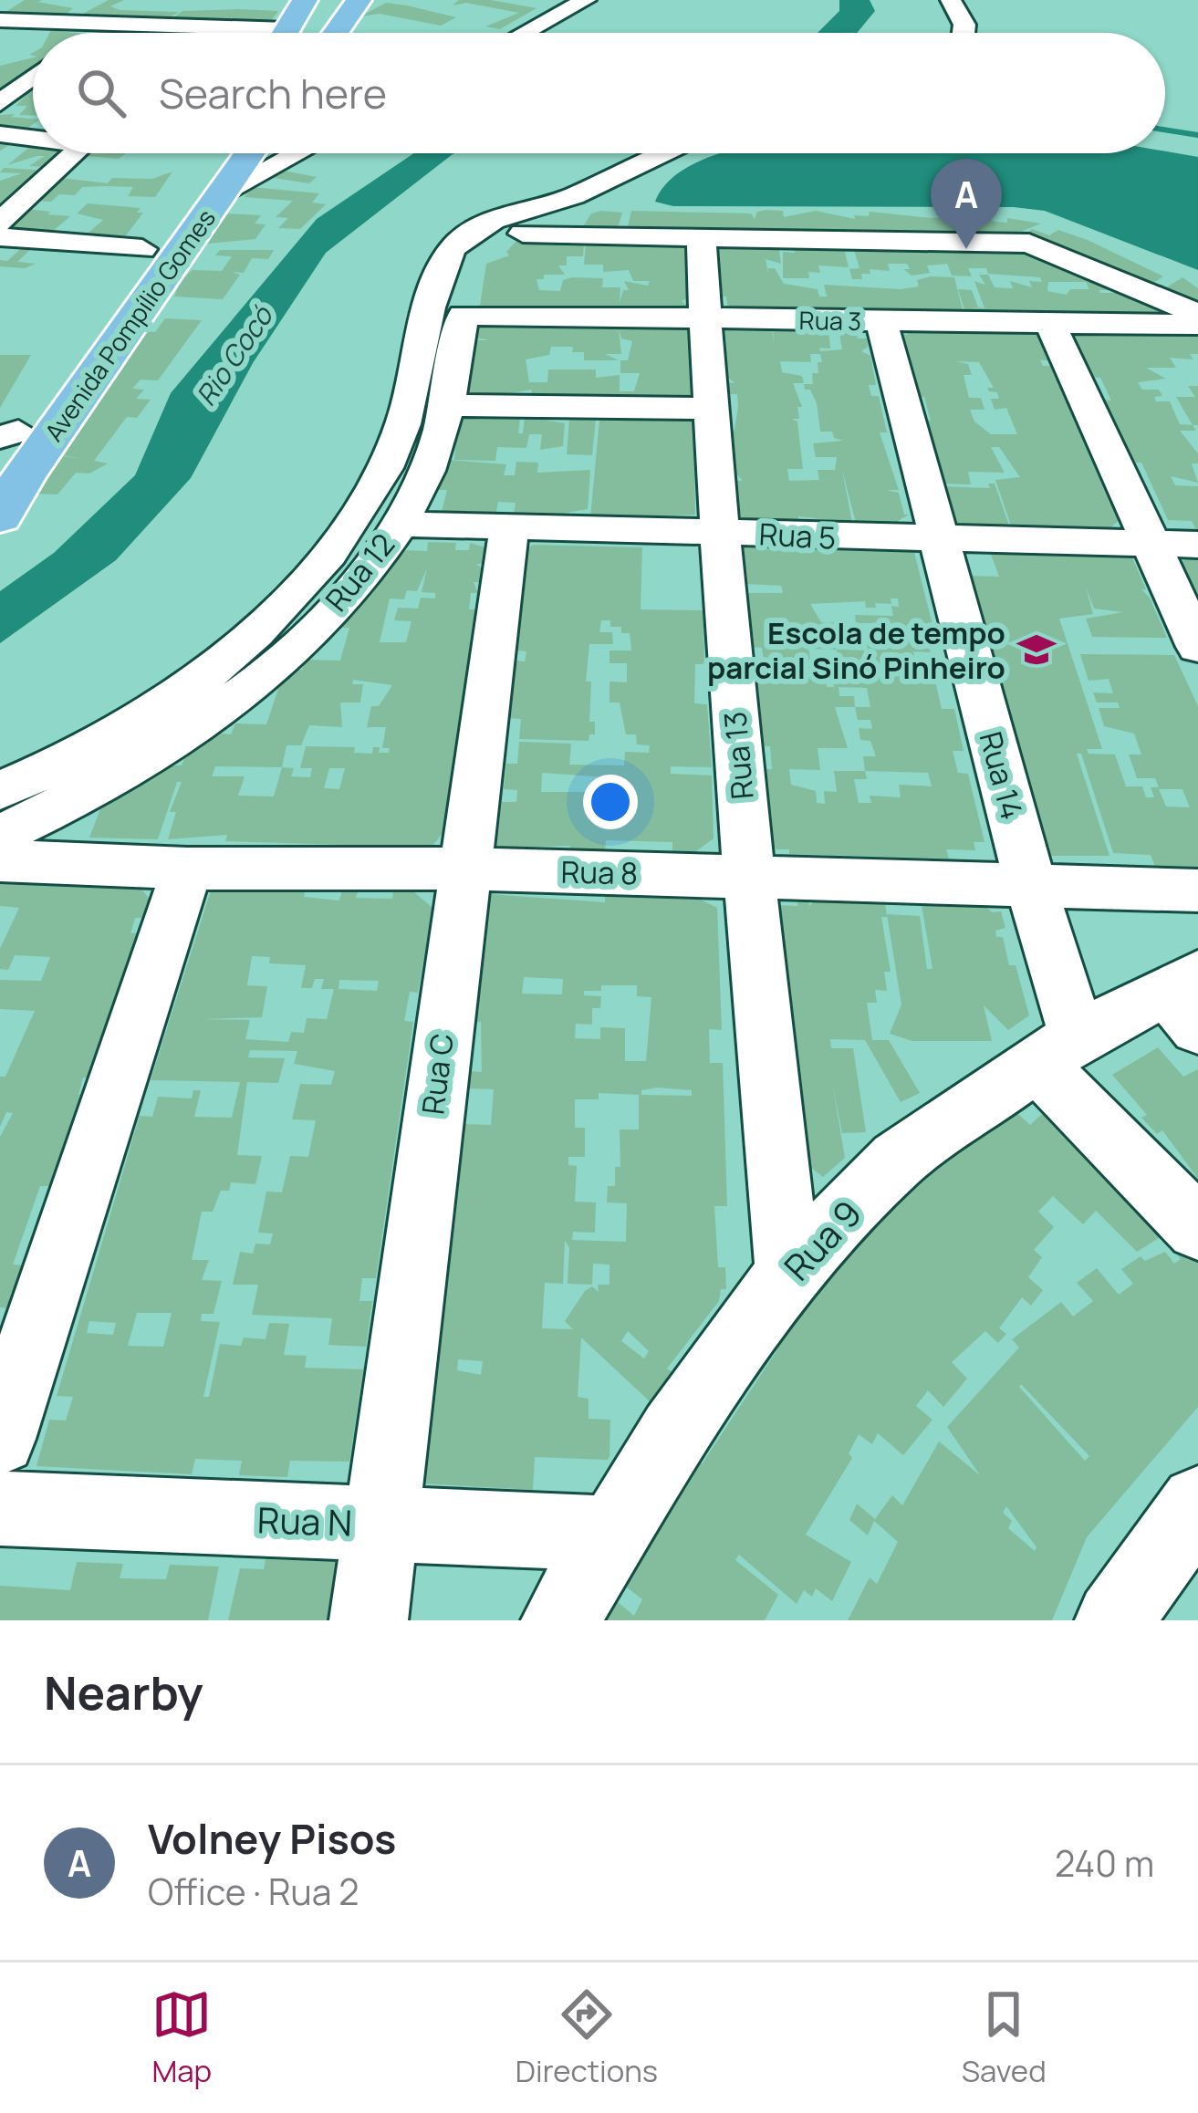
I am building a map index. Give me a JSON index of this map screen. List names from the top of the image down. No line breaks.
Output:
{"streets":{"main road":["Avenida Pompílio Gomes"],"street":["Rua 3","Rua 5","Rua 12","Rua 13","Rua 14","Rua 8","Rua C","Rua 9","Rua N"]},"crossings":[["Rua 3","Rua 12"],["Rua 3","Rua 13"],["Rua 3","Rua 14"],["Rua 5","Rua 12"],["Rua 5","Rua 13"],["Rua 5","Rua 14"],["Rua 5","Rua C"],["Rua 13","Rua 8"],["Rua 13","Rua 9"],["Rua 14","Rua 8"],["Rua 14","Rua 9"],["Rua 8","Rua C"],["Rua C","Rua N"],["Rua 9","Rua N"]],"water":["Rio Cocó"],"places":{"school or university":["Escola de tempo parcial Sinó Pinheiro"]},"page":{"search":"Search here","pins":"A","heading":"Nearby","list":[{"mark":"A","name":"Volney Pisos","note":"Office · Rua 2","value":"240 m"}],"nav":["Map","Directions","Saved"]}}
